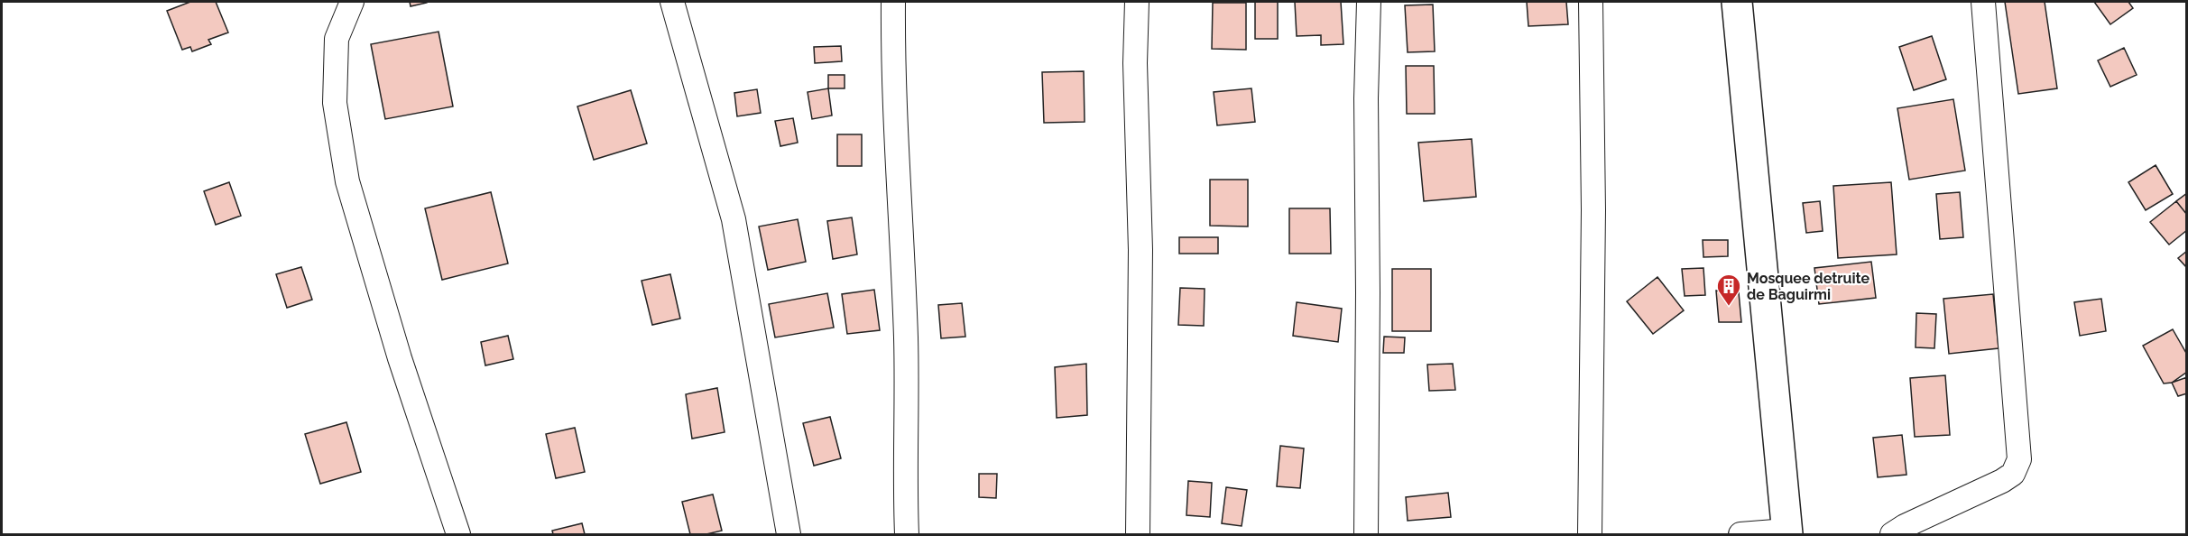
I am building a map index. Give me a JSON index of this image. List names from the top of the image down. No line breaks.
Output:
{"places":{"building":["Mosquee detruite de Baguirmi"]}}
